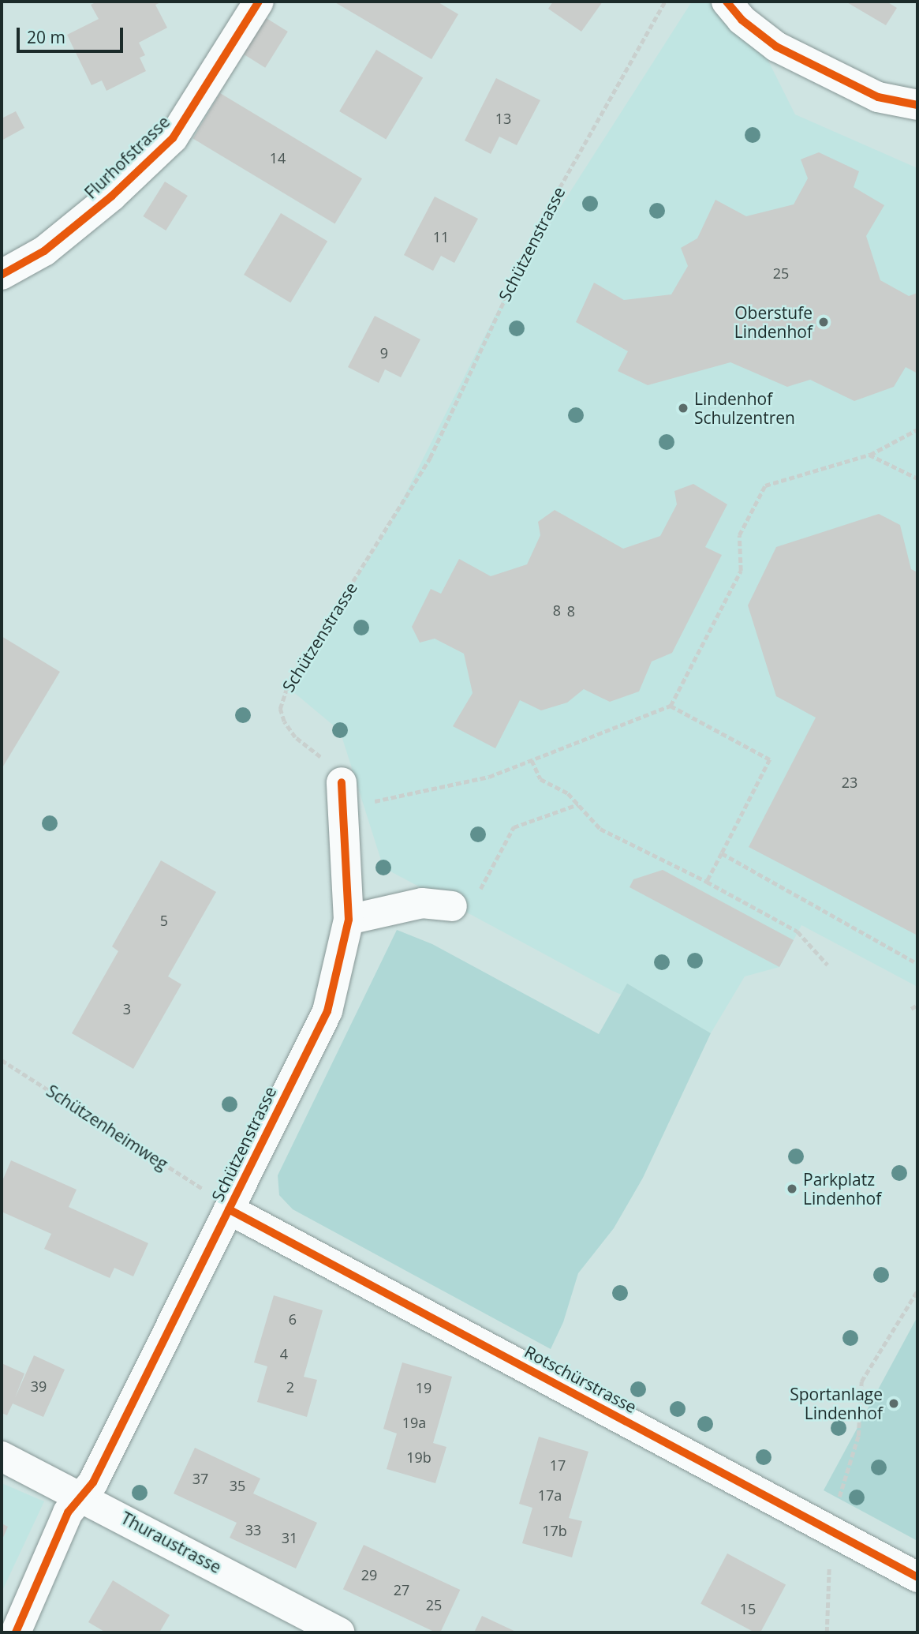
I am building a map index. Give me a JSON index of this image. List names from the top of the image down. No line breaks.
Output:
{"streets":{"street":["Flurhofstrasse","Schützenstrasse","Rotschürstrasse","Thuraustrasse"],"path":["Schützenheimweg"]},"crossings":[["Schützenstrasse","Schützenheimweg"],["Schützenstrasse","Rotschürstrasse"],["Schützenstrasse","Thuraustrasse"],["Schützenheimweg","Rotschürstrasse"]],"places":["Oberstufe Lindenhof","Lindenhof Schulzentren","Parkplatz Lindenhof","Sportanlage Lindenhof"],"house_numbers":["13","14","11","25","9","8","8","23","5","3","6","4","39","2","19","19a","19b","17","37","35","17a","33","17b","31","29","27","25","15"],"scale_bar":"20 m"}
